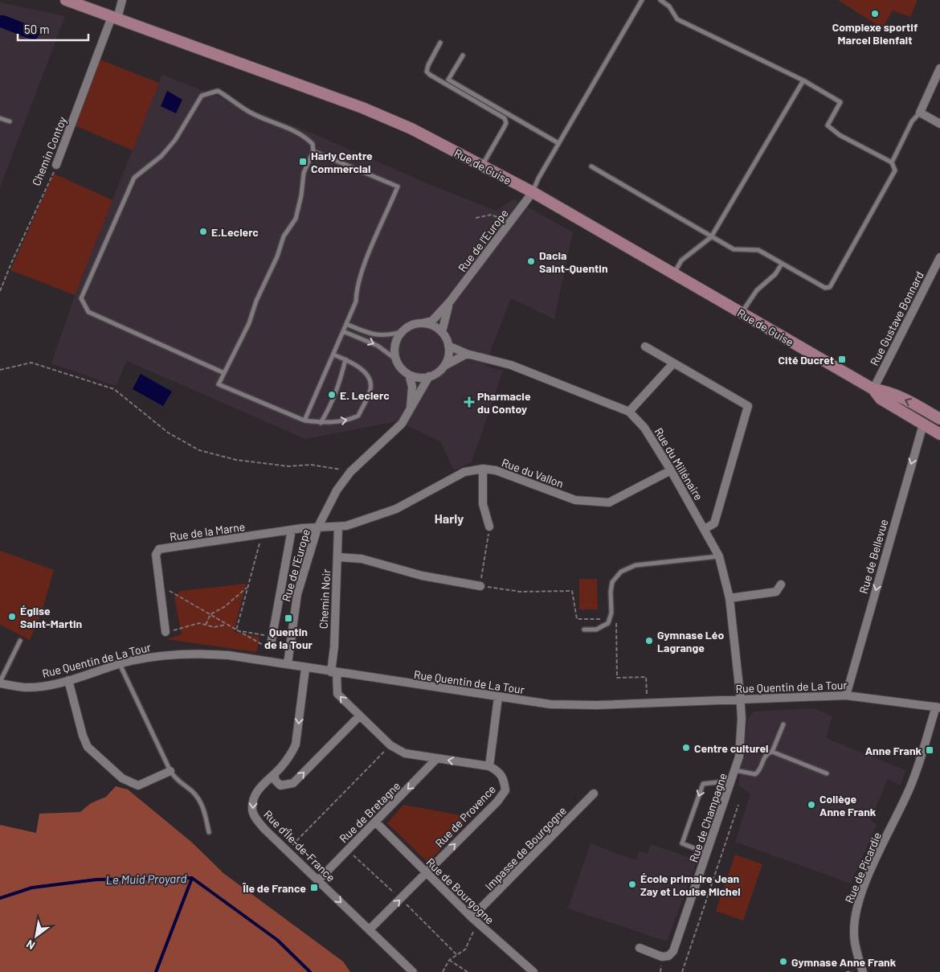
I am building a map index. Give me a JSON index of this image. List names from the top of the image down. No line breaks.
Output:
{"streets":{"main road":["Rue de Guise"],"street":["Chemin Contoy","Rue de l'Europe","Rue Gustave Bonnard","Rue du Millénaire","Rue du Vallon","Rue de la Marne","Rue de Bellevue","Chemin Noir","Rue Quentin de La Tour","Rue de Bretagne","Rue de Provence","Rue de Champagne","Rue d'Île-de-France","Impasse de Bourgogne","Rue de Picardie","Rue de Bourgogne"]},"crossings":[["Chemin Contoy","Rue de Guise"],["Rue de Guise","Rue de l'Europe"],["Rue de Guise","Rue Gustave Bonnard"],["Rue de Guise","Rue de Bellevue"],["Rue de l'Europe","Rue du Millénaire"],["Rue de l'Europe","Rue du Vallon"],["Rue de l'Europe","Rue de la Marne"],["Rue de l'Europe","Rue Quentin de La Tour"],["Rue du Millénaire","Rue du Vallon"],["Rue du Millénaire","Rue Quentin de La Tour"],["Rue du Millénaire","Rue de Champagne"],["Rue du Vallon","Rue de la Marne"],["Rue du Vallon","Chemin Noir"],["Rue de Bellevue","Rue Quentin de La Tour"],["Chemin Noir","Rue Quentin de La Tour"],["Chemin Noir","Rue de Bretagne"],["Chemin Noir","Rue de Provence"],["Rue Quentin de La Tour","Rue de Provence"],["Rue Quentin de La Tour","Rue de Champagne"],["Rue Quentin de La Tour","Rue d'Île-de-France"],["Rue Quentin de La Tour","Rue de Picardie"],["Rue de Bretagne","Rue d'Île-de-France"],["Rue de Bretagne","Rue de Bourgogne"],["Rue de Provence","Rue d'Île-de-France"],["Rue de Provence","Rue de Bourgogne"],["Impasse de Bourgogne","Rue de Bourgogne"]],"one_way":["Rue de Bellevue","Rue de Bretagne","Rue de Provence","Rue d'Île-de-France"],"districts":["Harly"],"water":["Le Muid Proyard"],"places":{"other":["Complexe sportif Marcel Bienfait","E.Leclerc","Dacia Saint-Quentin","E. Leclerc","Église Saint-Martin","Gymnase Léo Lagrange","Centre culturel","Collège Anne Frank","École primaire Jean Zay et Louise Michel","Gymnase Anne Frank"],"transit":["Harly Centre Commercial","Cité Ducret","Quentin de la Tour","Anne Frank","Île de France"],"health":["Pharmacie du Contoy"]},"scale_bar":"50 m","north":"bottom left"}
